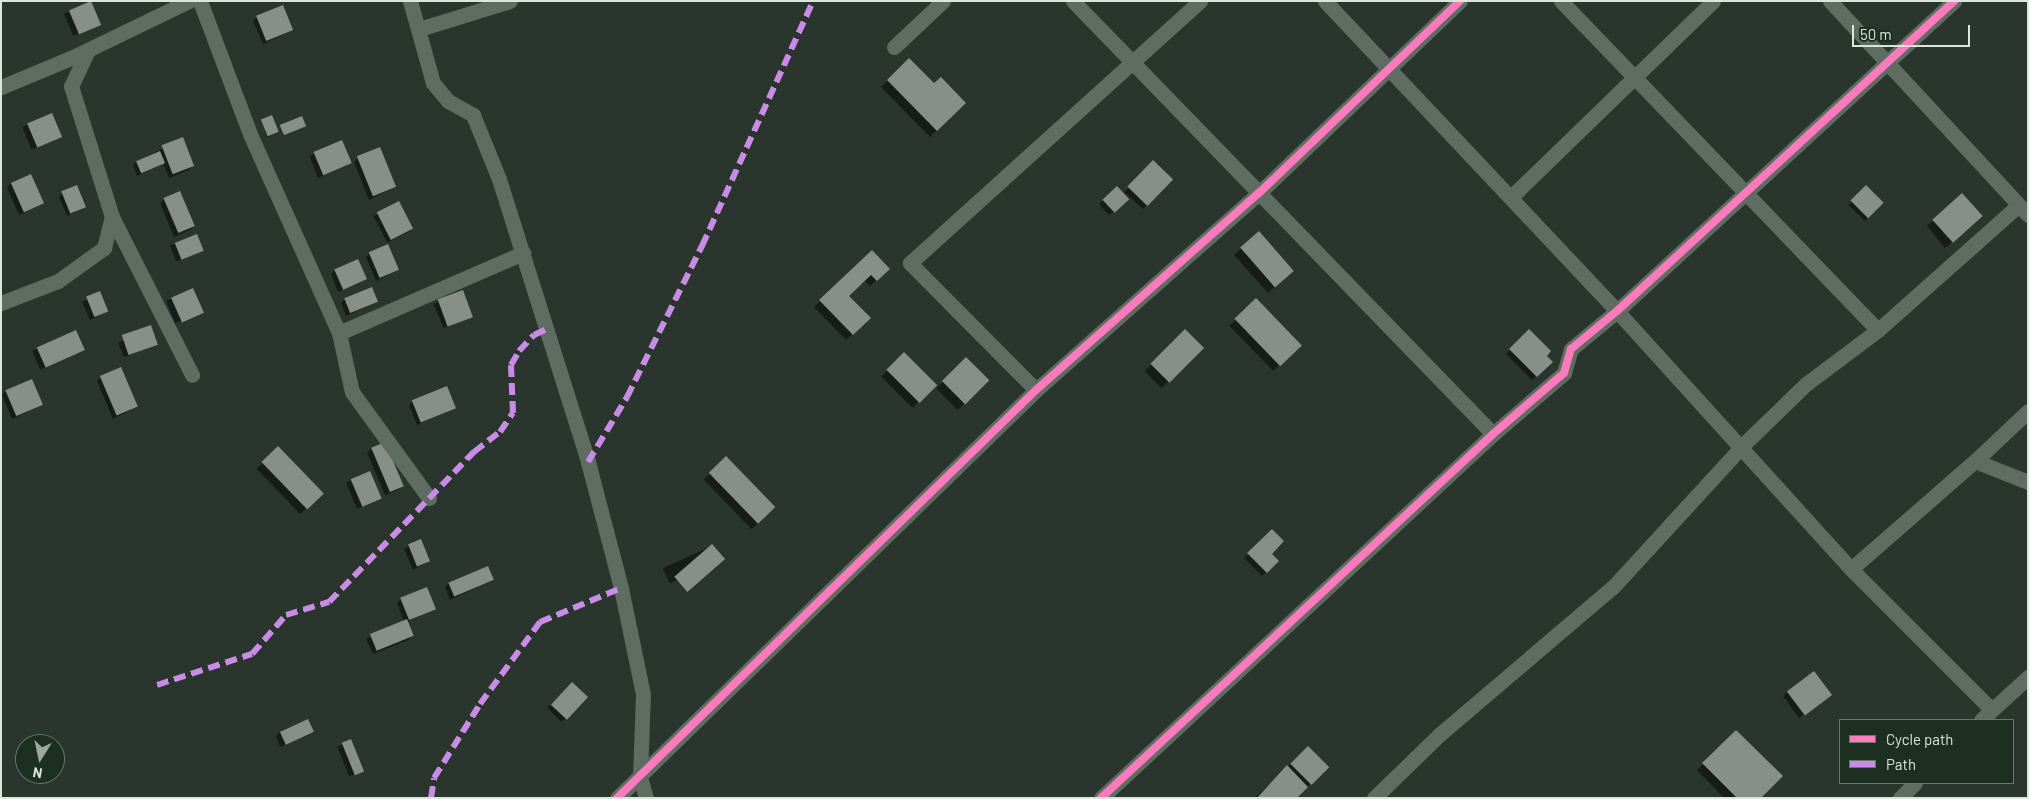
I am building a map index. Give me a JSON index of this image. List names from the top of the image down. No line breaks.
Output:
{"legend":["Cycle path","Path"],"scale_bar":"50 m","north":"bottom"}
